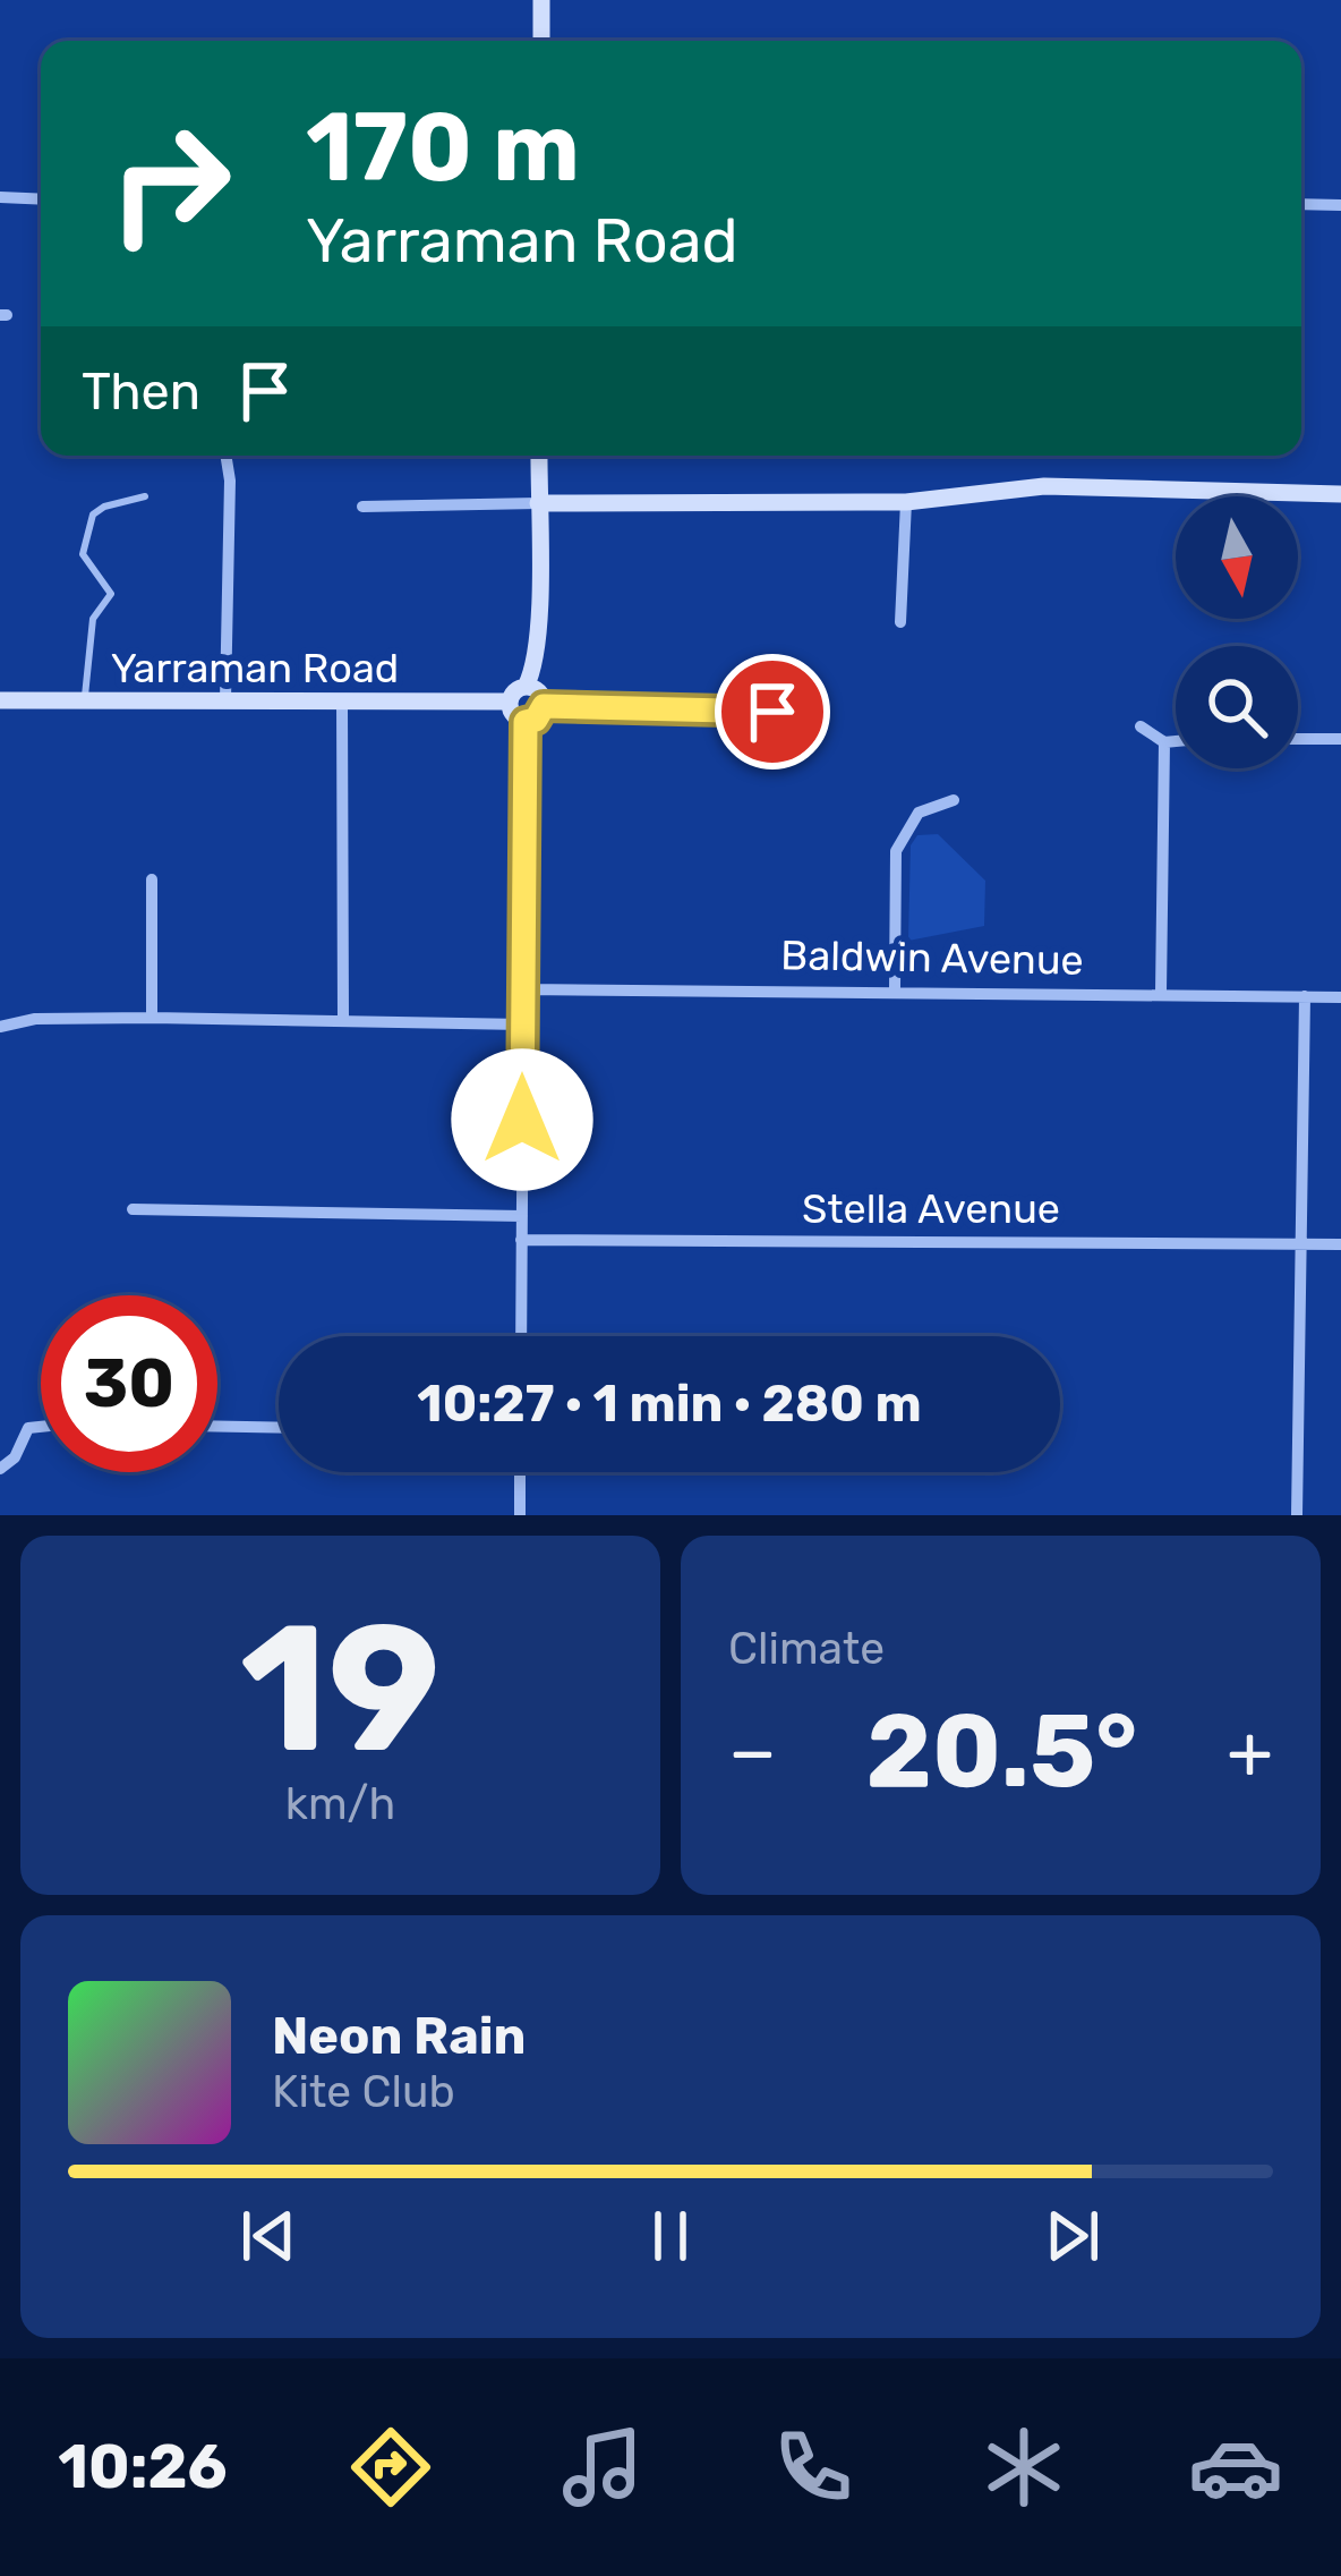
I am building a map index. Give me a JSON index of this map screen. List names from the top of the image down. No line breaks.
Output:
{"streets":{"street":["Yarraman Road","Baldwin Avenue","Stella Avenue"]},"north":"bottom","page":{"turn":["170 m","Yarraman Road"],"then":"Then","limit":"30","trip":"10:27 · 1 min · 280 m","tile":[["19","km/h"],"Climate"],"heat":["−","20.5°","+"],"song":["Neon Rain","Kite Club"],"tabs":"10:26"}}
